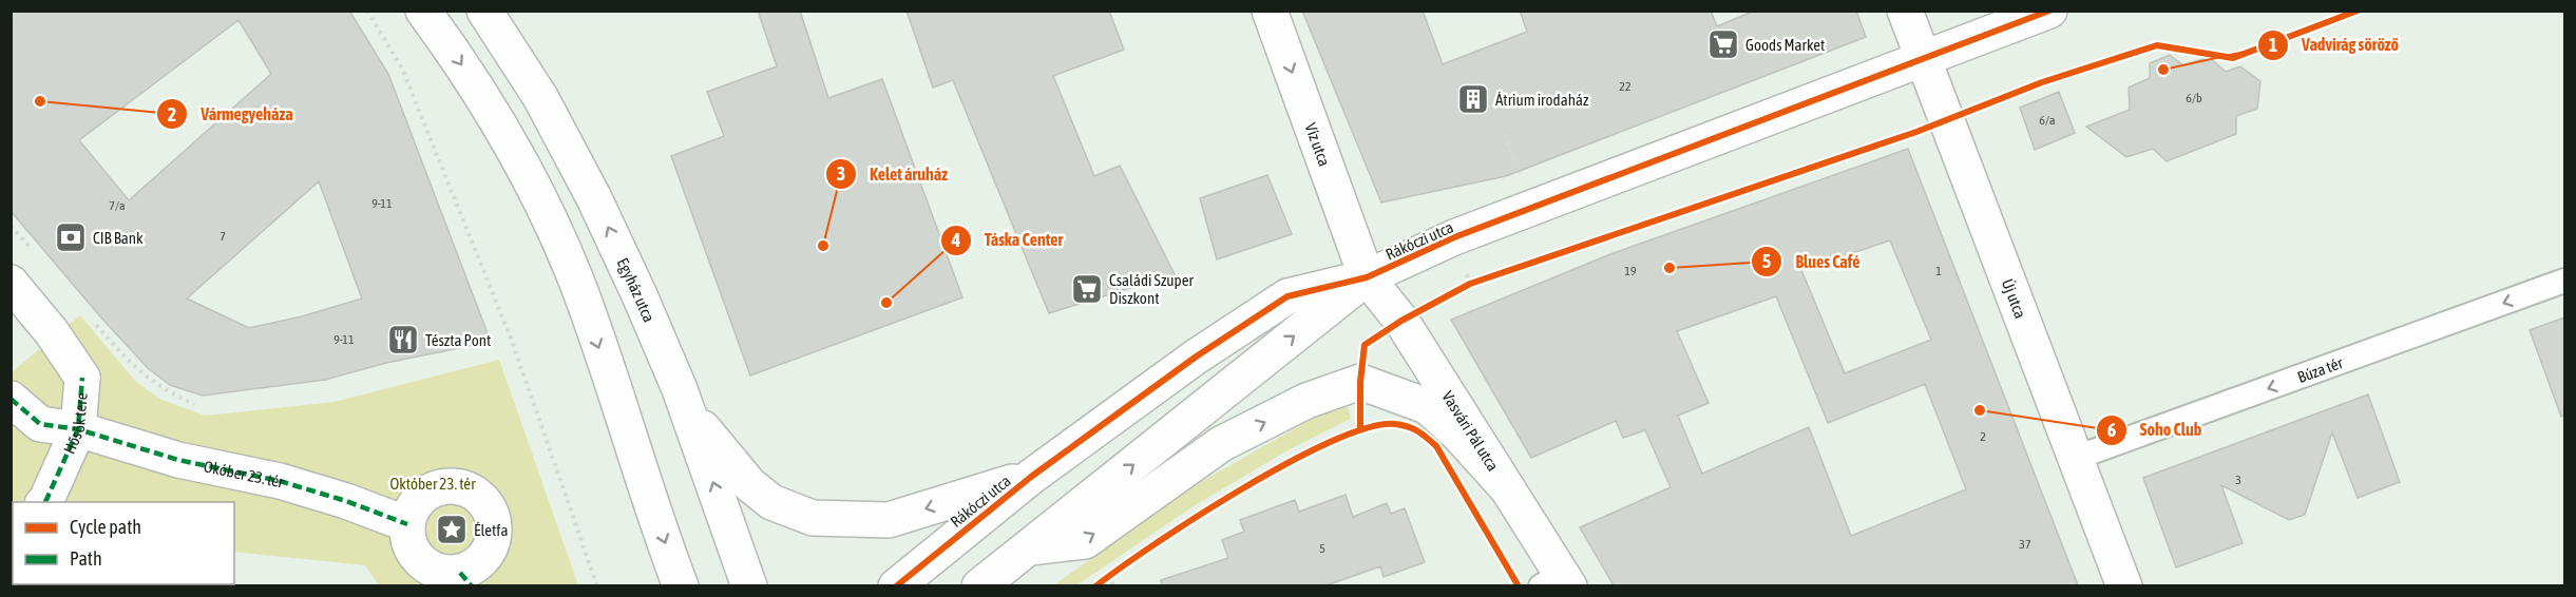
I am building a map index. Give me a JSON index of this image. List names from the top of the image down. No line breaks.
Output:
{"streets":{"street":["Víz utca","Rákóczi utca","Egyház utca","Új utca","Hősök tere","Vasvári Pál utca","Okóber 23. tér"],"lane":["Búza tér"]},"crossings":[["Víz utca","Rákóczi utca"],["Víz utca","Vasvári Pál utca"],["Rákóczi utca","Új utca"],["Rákóczi utca","Vasvári Pál utca"],["Új utca","Búza tér"],["Hősök tere","Okóber 23. tér"]],"one_way":["Víz utca","Búza tér"],"parks":["Október 23. tér"],"places":{"supermarket":["Goods Market","Családi Szuper Diszkont"],"other":["Vadvirág söröző","Vármegyeháza","Kelet áruház","Blues Café","Táska Center","Soho Club"],"building":["Átrium irodaház"],"bank":["CIB Bank"],"restaurant":["Tészta Pont"],"place":["Életfa"]},"house_numbers":["22","6/b","6/a","9-11","7/a","7","19","1","9-11","2","3","37","5"],"legend":["Cycle path","Path"]}
